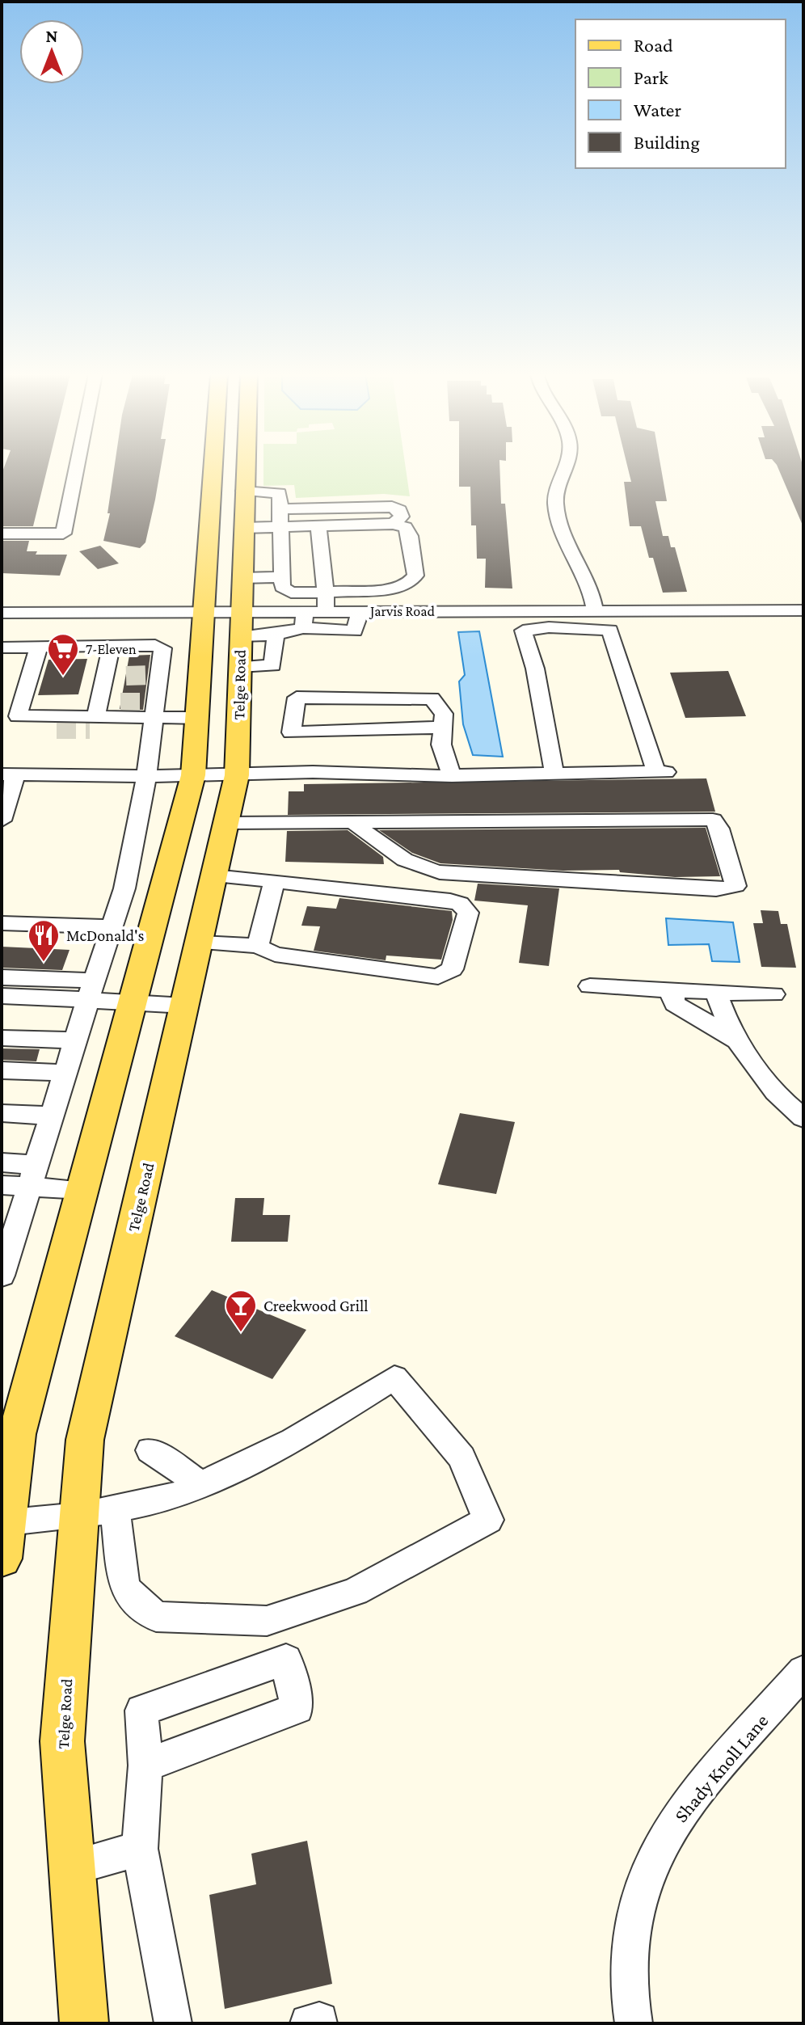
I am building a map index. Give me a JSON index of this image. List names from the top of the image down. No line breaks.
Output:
{"streets":{"main road":["Telge Road"],"street":["Jarvis Road","Shady Knoll Lane"]},"crossings":[["Jarvis Road","Telge Road"]],"places":{"supermarket":["7-Eleven"],"restaurant":["McDonald's"],"bar":["Creekwood Grill"]},"legend":["Road","Park","Water","Building"],"north":"top"}
